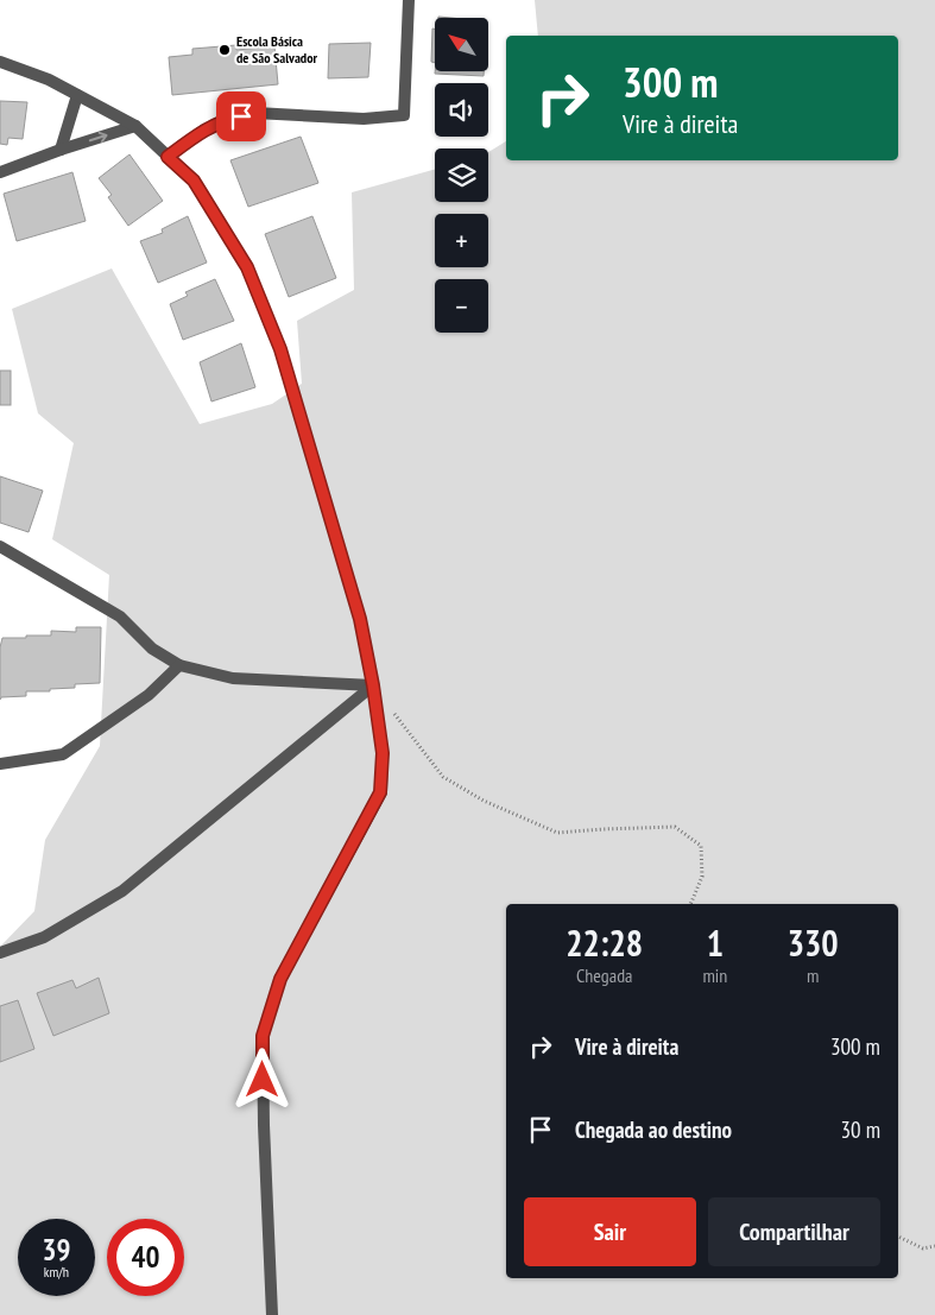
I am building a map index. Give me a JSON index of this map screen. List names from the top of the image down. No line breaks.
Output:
{"places":["Escola Básica de São Salvador"],"north":"top left","page":{"map_buttons":["+","−"],"turn":["300 m","Vire à direita"],"eta":["22:28","Chegada","1","min","330","m"],"list":[{"name":"Vire à direita","value":"300 m"},{"name":"Chegada ao destino","value":"30 m"}],"buttons":["Sair","Compartilhar"],"speed":"39 km/h","limit":"40"}}
